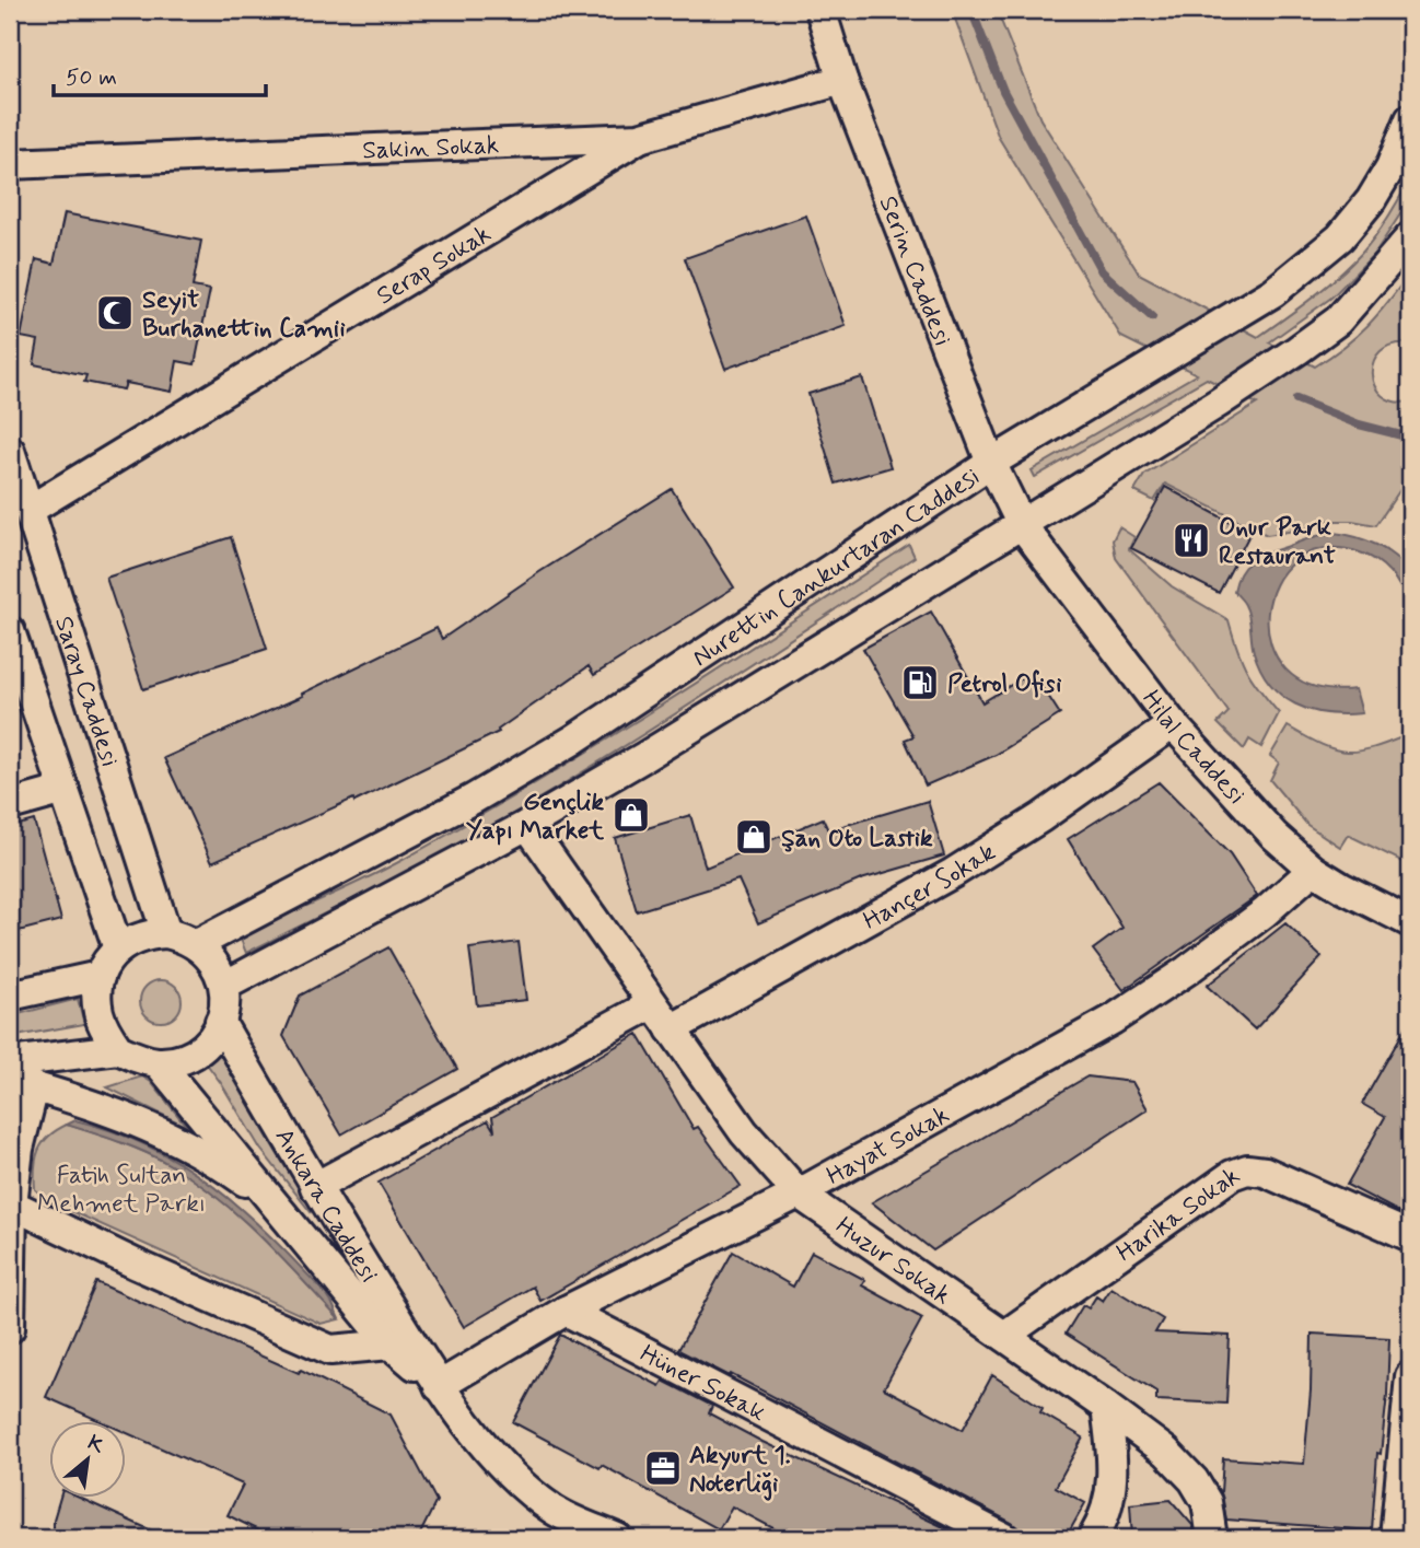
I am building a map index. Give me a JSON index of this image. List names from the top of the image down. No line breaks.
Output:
{"streets":{"street":["Sakin Sokak","Serap Sokak","Serin Caddesi","Nurettin Cankurtaran Caddesi","Saray Caddesi","Hilal Caddesi","Hançer Sokak","Hayat Sokak","Ankara Caddesi","Harika Sokak","Huzur Sokak","Hüner Sokak"]},"crossings":[["Sakin Sokak","Serap Sokak"],["Sakin Sokak","Serin Caddesi"],["Serap Sokak","Saray Caddesi"],["Serin Caddesi","Nurettin Cankurtaran Caddesi"],["Serin Caddesi","Hilal Caddesi"],["Nurettin Cankurtaran Caddesi","Saray Caddesi"],["Nurettin Cankurtaran Caddesi","Ankara Caddesi"],["Saray Caddesi","Ankara Caddesi"],["Hilal Caddesi","Hançer Sokak"],["Hilal Caddesi","Hayat Sokak"],["Hançer Sokak","Huzur Sokak"],["Hayat Sokak","Ankara Caddesi"],["Hayat Sokak","Huzur Sokak"],["Hayat Sokak","Hüner Sokak"],["Harika Sokak","Huzur Sokak"]],"parks":["Fatih Sultan Mehmet Parkı"],"places":{"mosque":["Seyit Burhanettin Camii"],"restaurant":["Onur Park Restaurant"],"fuel station":["Petrol Ofisi"],"shop":["Gençlik Yapı Market","Şan Oto Lastik"],"office":["Akyurt 1. Noterliği"]},"scale_bar":"50 m","north":"top right"}
